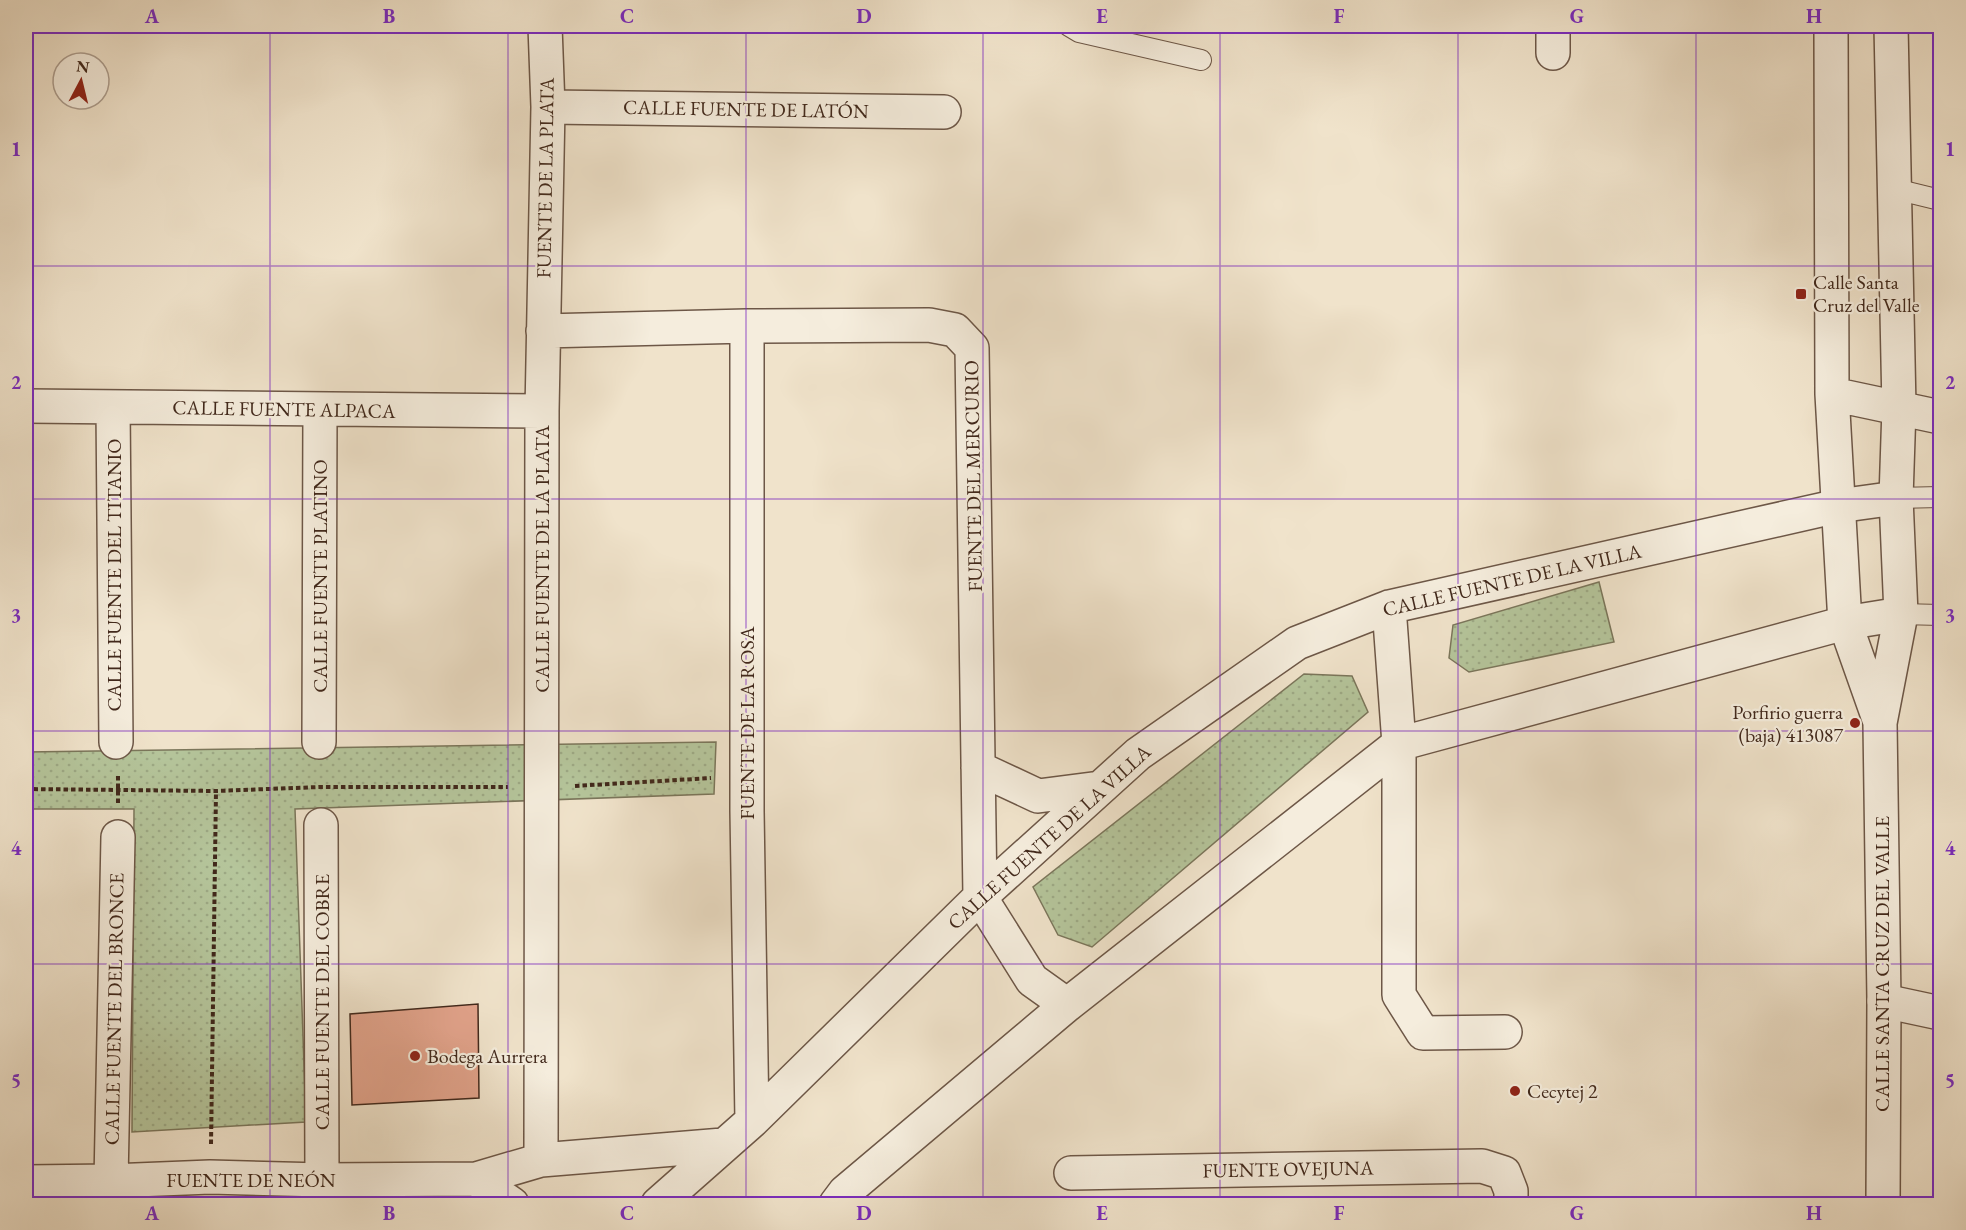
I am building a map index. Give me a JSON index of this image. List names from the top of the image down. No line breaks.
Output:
{"streets":{"street":["CALLE FUENTE DE LATÓN","FUENTE DE LA PLATA","CALLE FUENTE ALPACA","FUENTE DEL MERCURIO","CALLE FUENTE DE LA PLATA","CALLE FUENTE DEL TITANIO","CALLE FUENTE PLATINO","CALLE FUENTE DE LA VILLA","FUENTE DE LA ROSA","CALLE SANTA CRUZ DEL VALLE","CALLE FUENTE DEL COBRE","CALLE FUENTE DEL BRONCE","FUENTE OVEJUNA","FUENTE DE NEÓN"]},"crossings":[["CALLE FUENTE DE LATÓN","FUENTE DE LA PLATA"],["FUENTE DE LA PLATA","FUENTE DEL MERCURIO"],["FUENTE DE LA PLATA","CALLE FUENTE DE LA PLATA"],["CALLE FUENTE ALPACA","CALLE FUENTE DE LA PLATA"],["CALLE FUENTE ALPACA","CALLE FUENTE DEL TITANIO"],["CALLE FUENTE ALPACA","CALLE FUENTE PLATINO"],["FUENTE DEL MERCURIO","CALLE FUENTE DE LA PLATA"],["FUENTE DEL MERCURIO","CALLE FUENTE DE LA VILLA"],["FUENTE DEL MERCURIO","FUENTE DE LA ROSA"],["CALLE FUENTE DE LA PLATA","FUENTE DE NEÓN"],["CALLE FUENTE DE LA VILLA","FUENTE DE LA ROSA"],["CALLE FUENTE DE LA VILLA","CALLE SANTA CRUZ DEL VALLE"],["CALLE FUENTE DE LA VILLA","FUENTE DE NEÓN"],["CALLE FUENTE DEL COBRE","FUENTE DE NEÓN"],["CALLE FUENTE DEL BRONCE","FUENTE DE NEÓN"]],"places":{"transit":["Calle Santa Cruz del Valle"],"other":["Porfirio guerra (baja) 413087","Bodega Aurrera","Cecytej 2"]},"north":"top","grid":{"columns":["A","B","C","D","E","F","G","H"],"rows":["1","2","3","4","5"]}}
